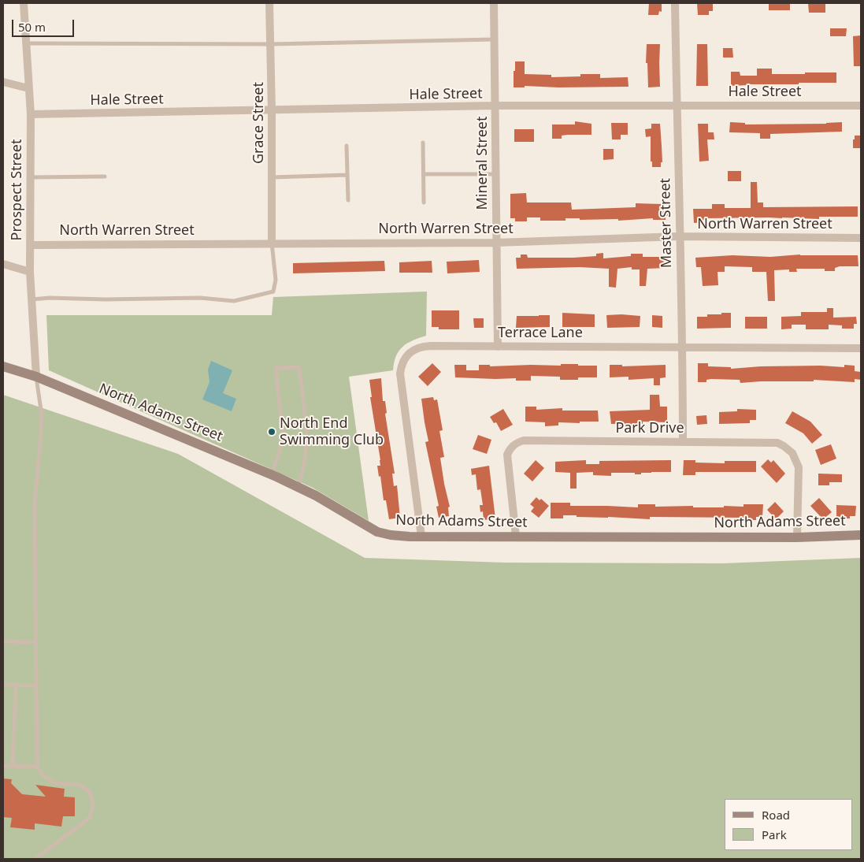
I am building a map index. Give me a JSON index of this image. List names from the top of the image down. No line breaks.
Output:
{"streets":{"street":["Hale Street","Grace Street","Mineral Street","Prospect Street","Master Street","North Warren Street","Terrace Lane","North Adams Street","Park Drive"]},"crossings":[["Hale Street","Grace Street"],["Hale Street","Mineral Street"],["Hale Street","Prospect Street"],["Hale Street","Master Street"],["Grace Street","North Warren Street"],["Mineral Street","North Warren Street"],["Mineral Street","Terrace Lane"],["Prospect Street","North Warren Street"],["Prospect Street","North Adams Street"],["Master Street","North Warren Street"],["Master Street","Terrace Lane"],["Master Street","Park Drive"],["Terrace Lane","North Adams Street"],["North Adams Street","Park Drive"]],"places":["North End Swimming Club"],"legend":["Road","Park"],"scale_bar":"50 m"}
